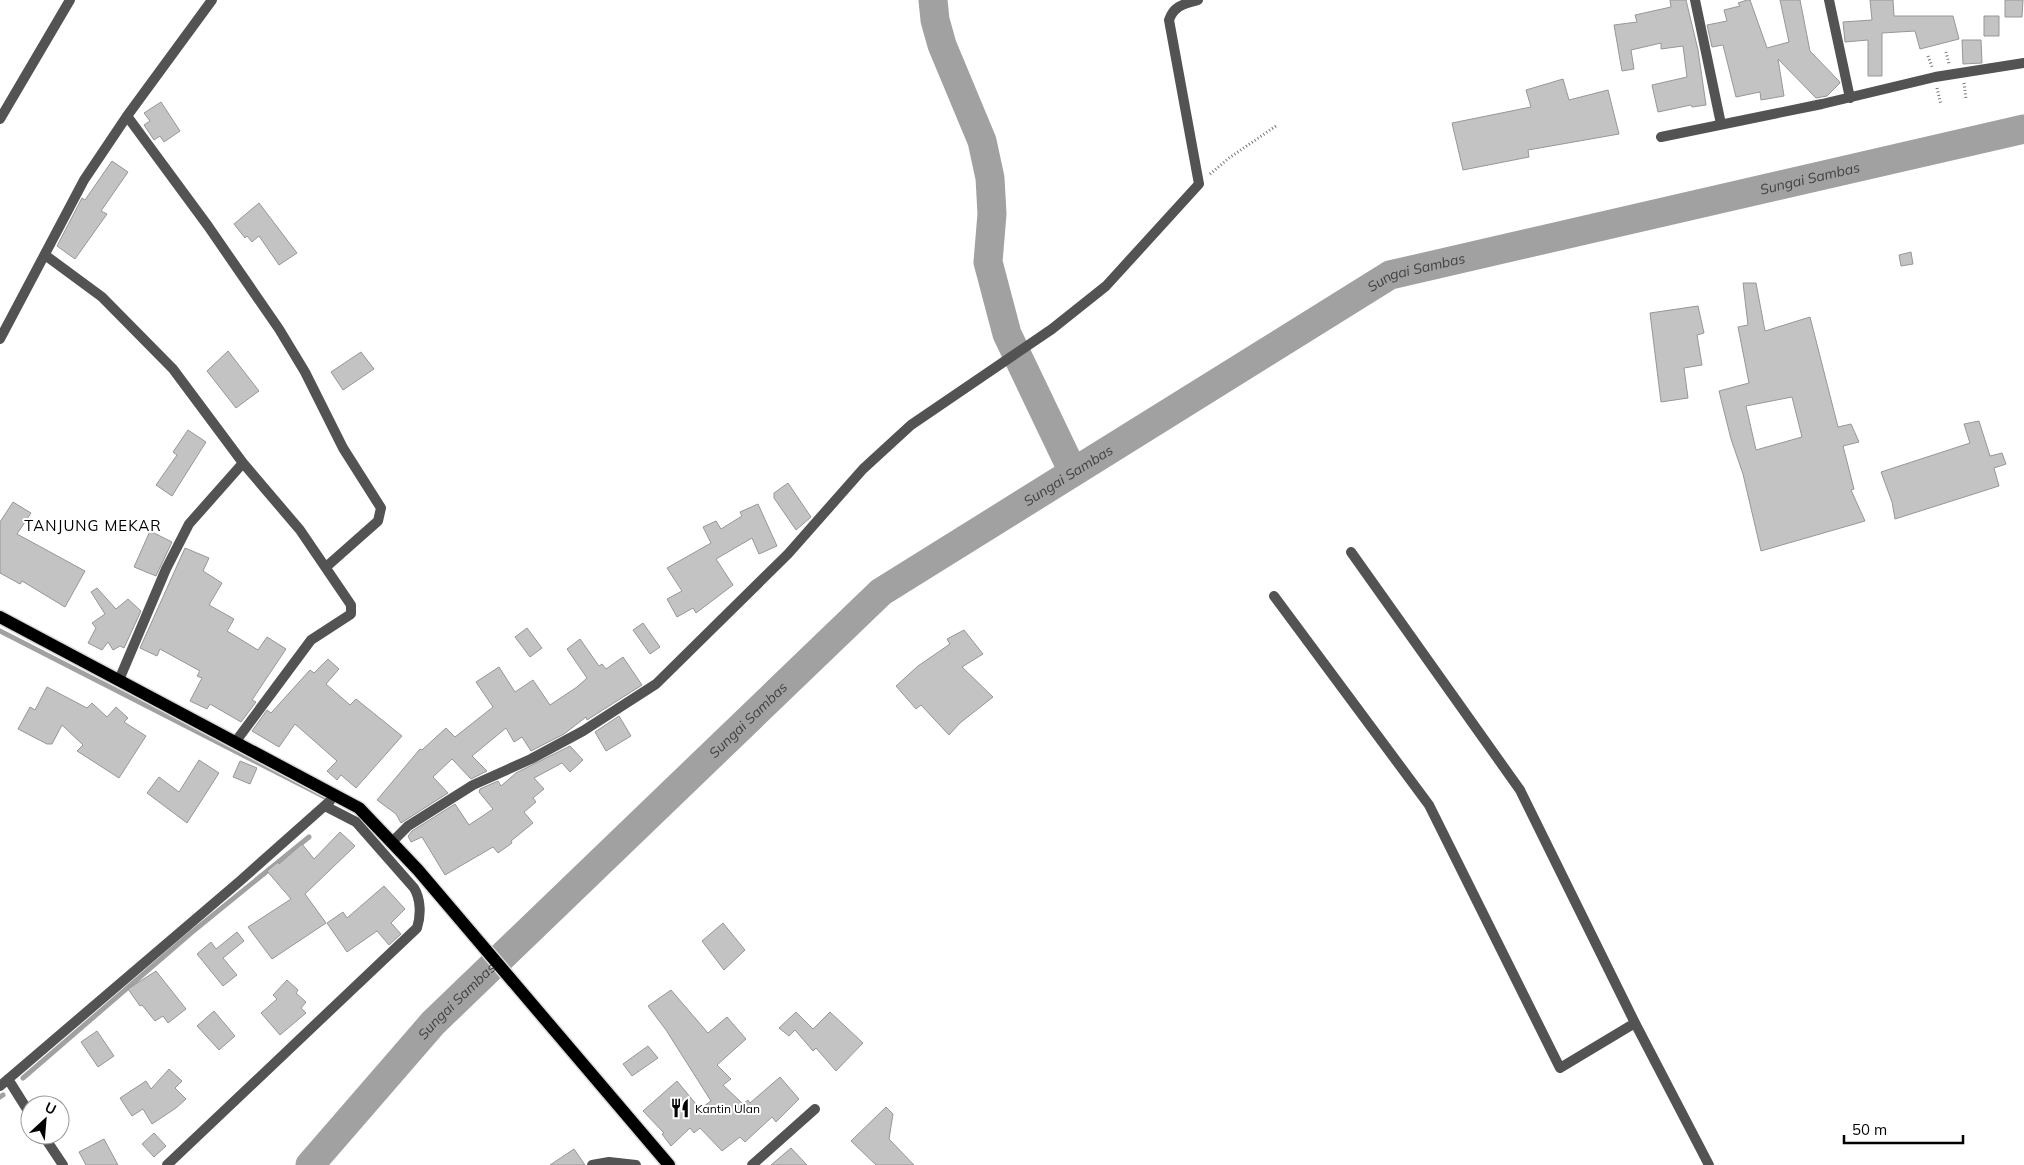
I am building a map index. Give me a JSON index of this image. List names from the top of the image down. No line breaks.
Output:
{"districts":["TANJUNG MEKAR"],"water":["Sungai Sambas"],"places":{"restaurant":["Kantin Ulan"]},"scale_bar":"50 m","north":"top right"}
